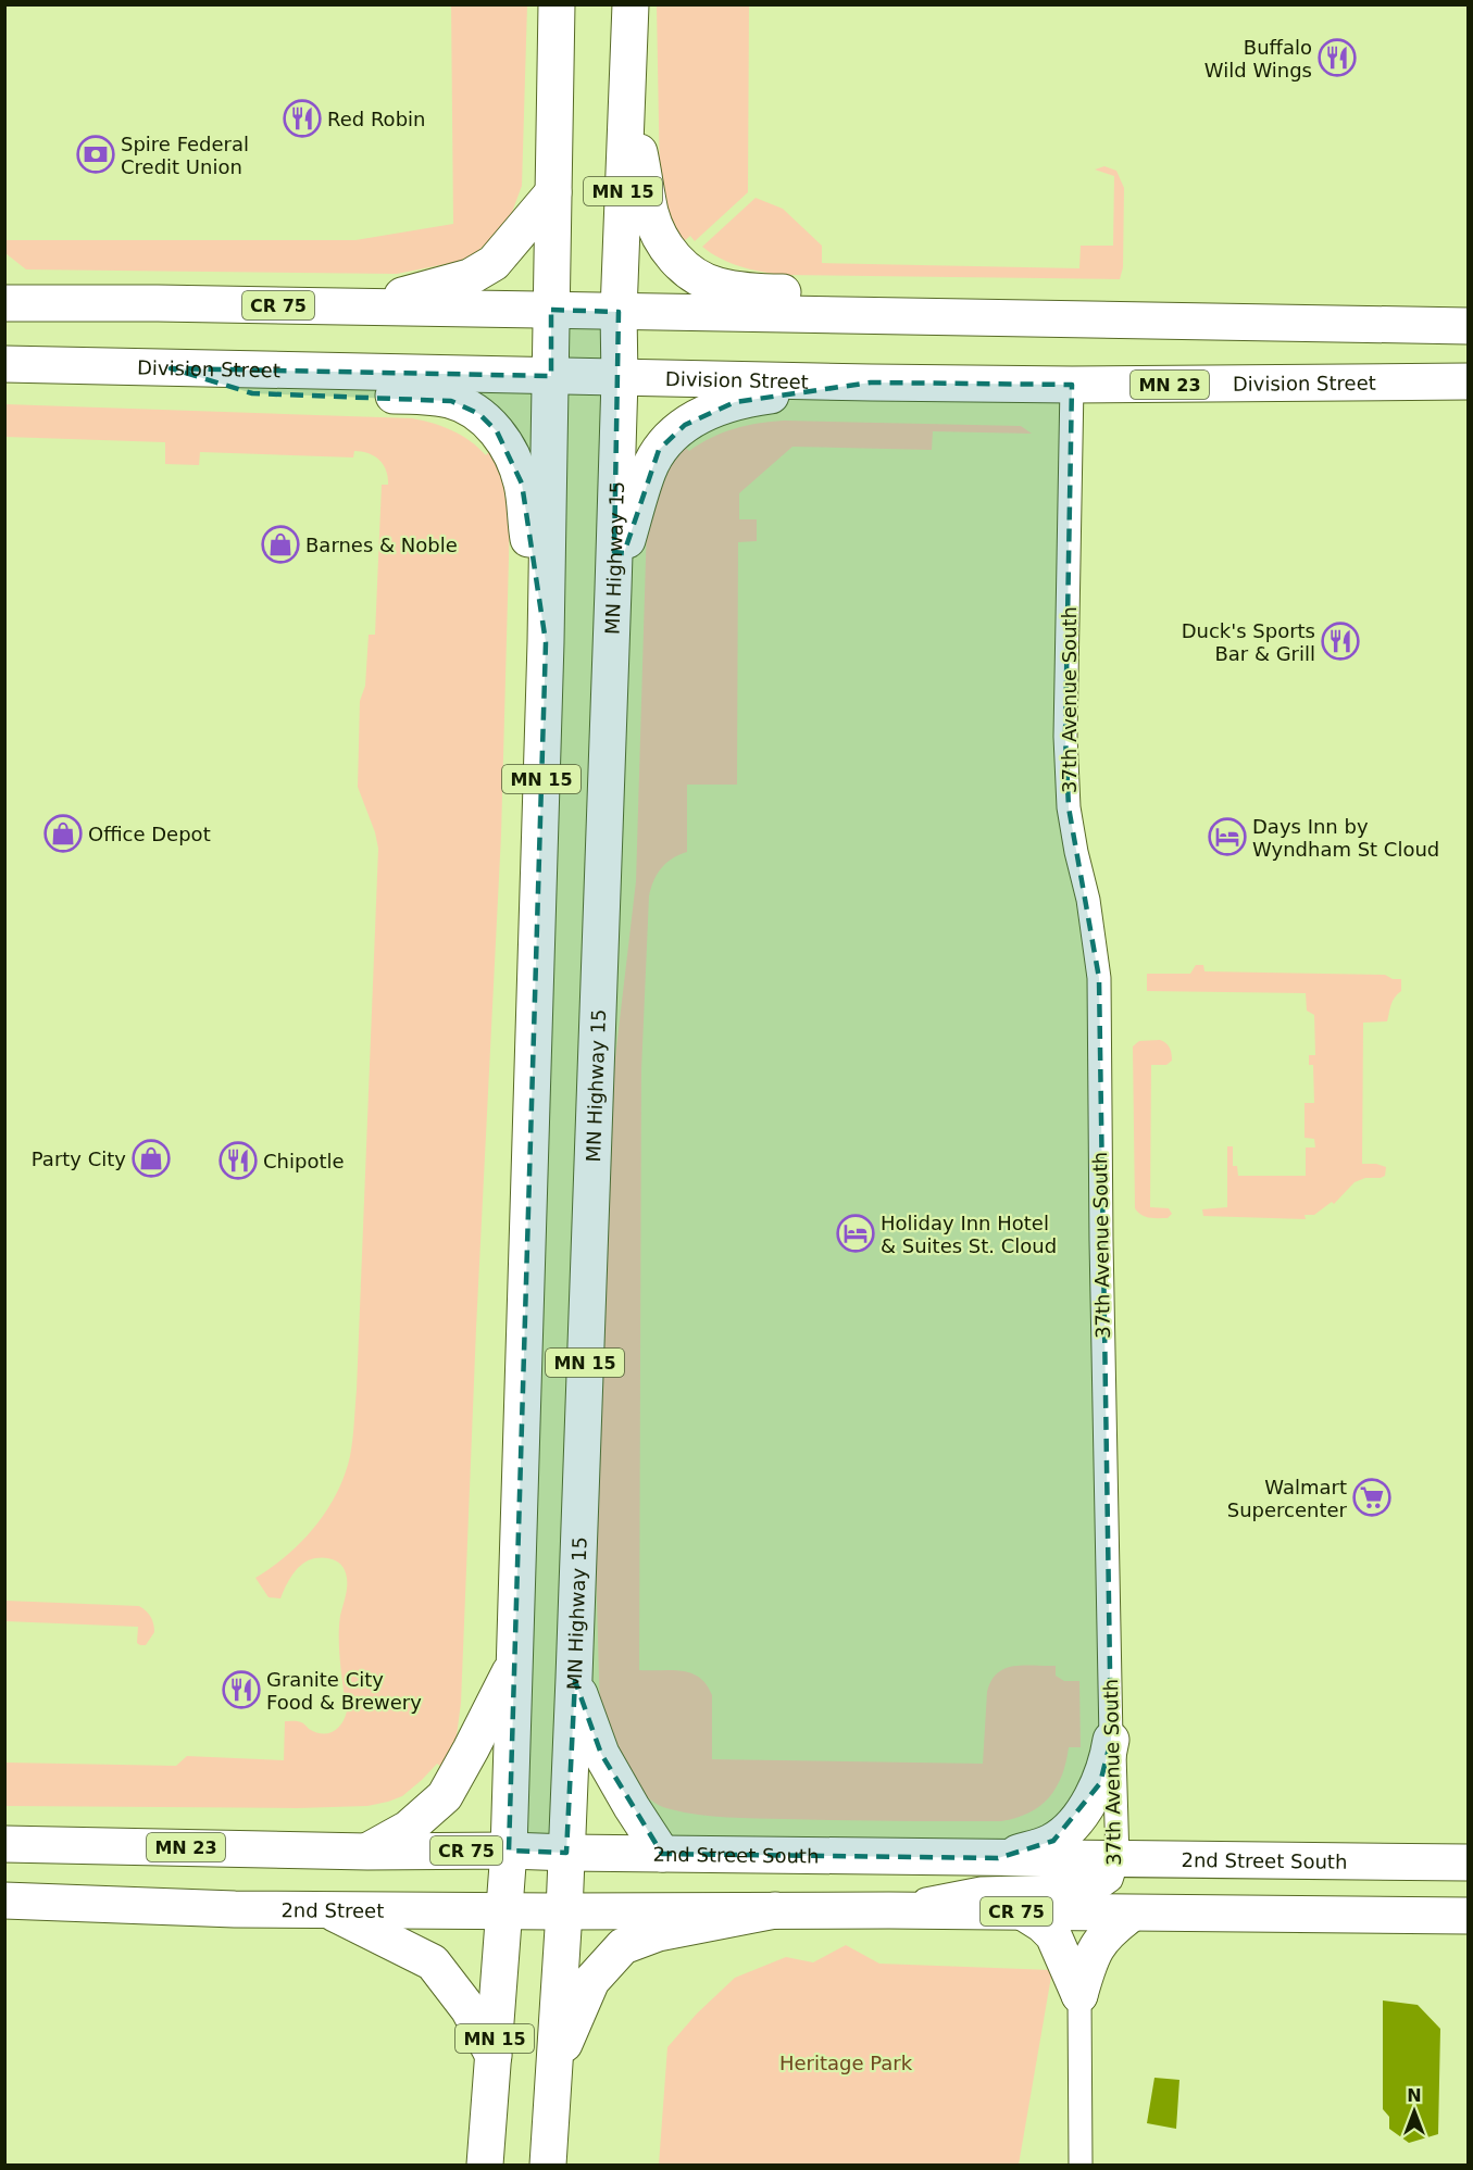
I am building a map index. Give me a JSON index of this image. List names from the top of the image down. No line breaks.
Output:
{"streets":{"main road":["MN 15","CR 75","Division Street","MN 23","MN Highway 15","2nd Street South","2nd Street"],"street":["37th Avenue South"]},"crossings":[["MN 15","CR 75"],["MN 15","Division Street"],["MN 15","2nd Street South"],["MN 15","2nd Street"],["CR 75","MN Highway 15"],["CR 75","37th Avenue South"],["CR 75","2nd Street"],["Division Street","MN Highway 15"],["Division Street","37th Avenue South"],["MN Highway 15","2nd Street South"],["MN Highway 15","2nd Street"],["37th Avenue South","2nd Street South"]],"parks":["Heritage Park"],"places":{"restaurant":["Buffalo Wild Wings","Red Robin","Duck's Sports Bar & Grill","Chipotle","Granite City Food & Brewery"],"bank":["Spire Federal Credit Union"],"shop":["Barnes & Noble","Office Depot","Party City"],"hotel":["Days Inn by Wyndham St Cloud","Holiday Inn Hotel & Suites St. Cloud"],"supermarket":["Walmart Supercenter"]},"north":"top"}
